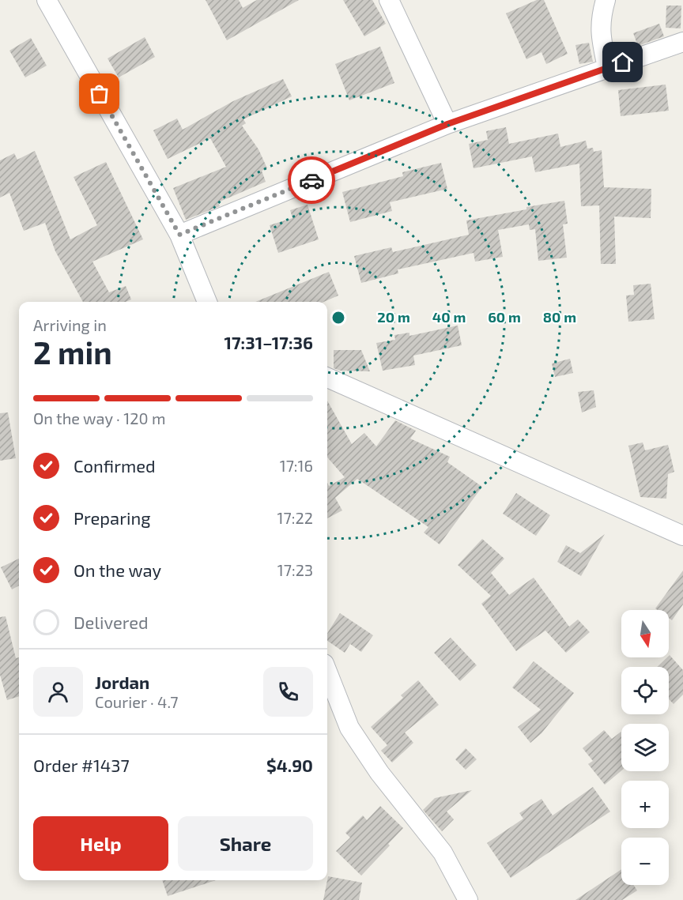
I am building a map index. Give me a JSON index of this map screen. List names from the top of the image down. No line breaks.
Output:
{"north":"bottom","page":{"heading":["2 min","Arriving in","17:31–17:36"],"panel":["Jordan","Courier · 4.7","Order #1437","$4.90"],"bar":"On the way · 120 m","list":[["Confirmed","17:16"],["Preparing","17:22"],["On the way","17:23"],"Delivered"],"map_buttons":["+","−"],"buttons":["Help","Share"]},"rings":["20 m","40 m","60 m","80 m"]}
